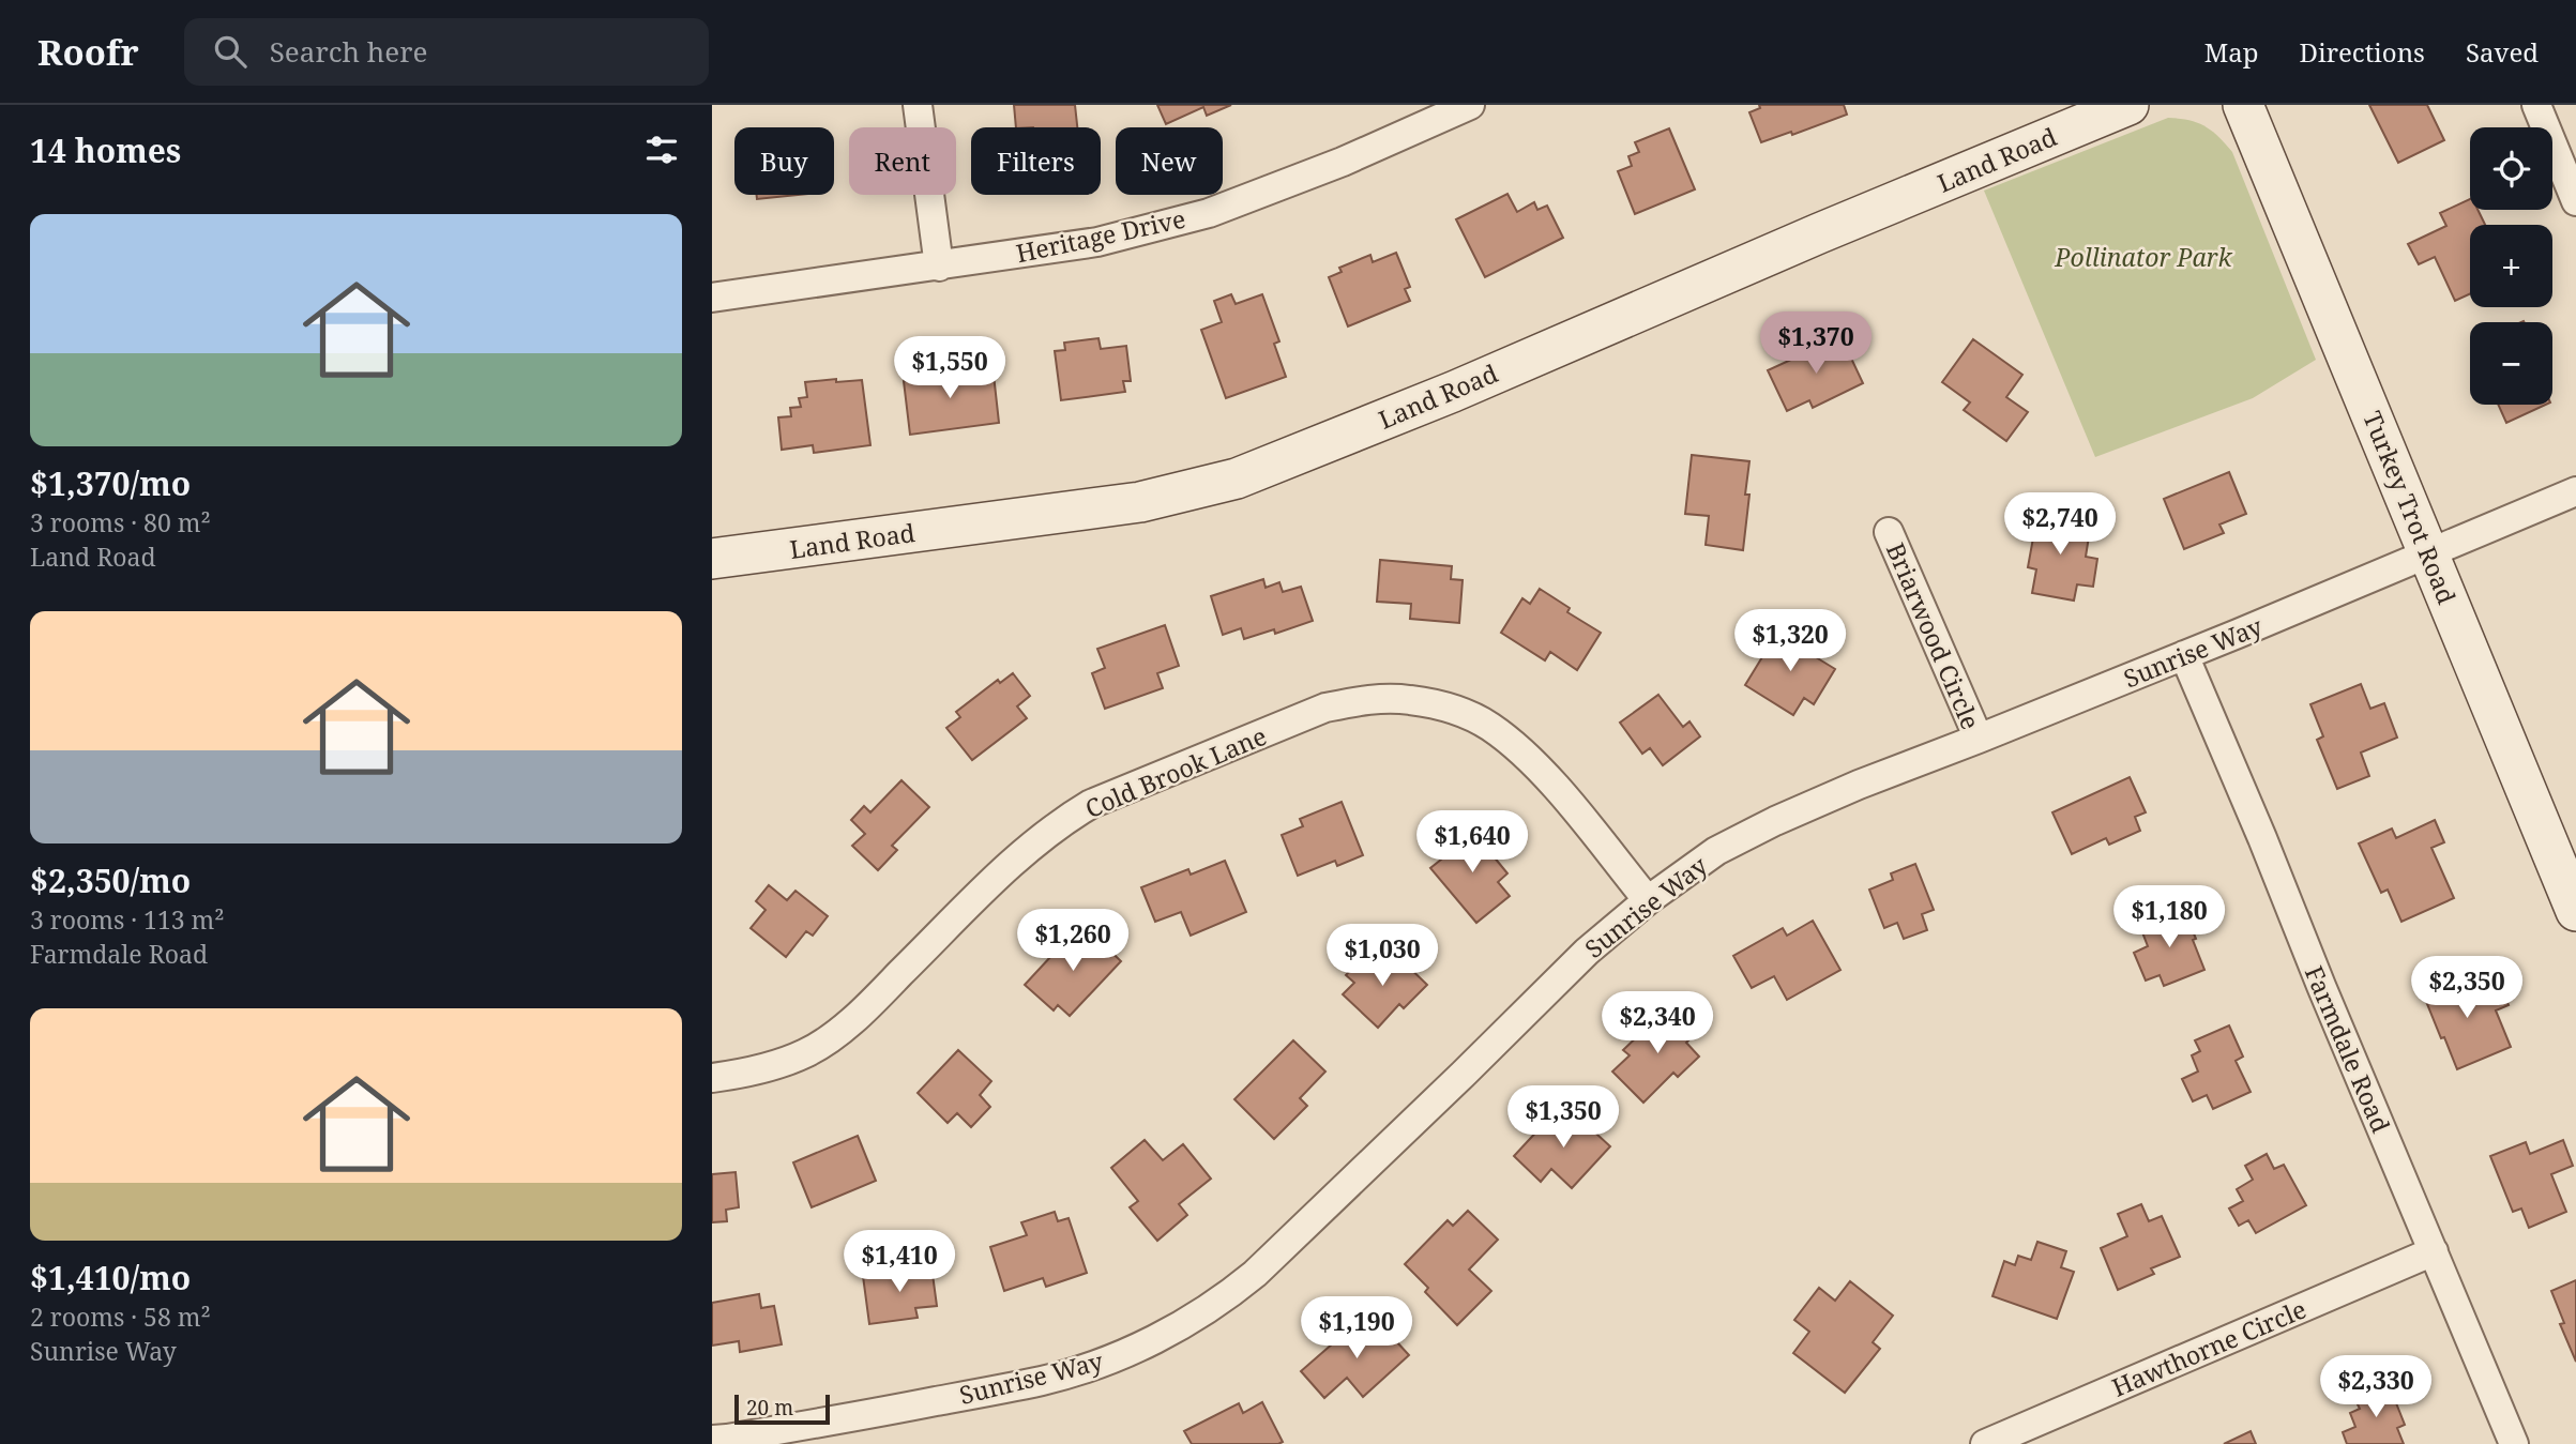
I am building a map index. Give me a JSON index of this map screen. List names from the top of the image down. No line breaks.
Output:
{"streets":{"street":["Land Road","Heritage Drive","Turkey Trot Road","Briarwood Circle","Sunrise Way","Cold Brook Lane","Farmdale Road","Hawthorne Circle"]},"crossings":[["Turkey Trot Road","Sunrise Way"],["Briarwood Circle","Sunrise Way"],["Sunrise Way","Cold Brook Lane"],["Sunrise Way","Farmdale Road"],["Farmdale Road","Hawthorne Circle"]],"parks":["Pollinator Park"],"scale_bar":"20 m","page":{"header":"Roofr","search":"Search here","nav":["Map","Directions","Saved"],"heading":"14 homes","map_buttons":["+","−"],"chip":["Buy","Rent","Filters","New"],"list":[{"name":"$1,370/mo","note":"3 rooms · 80 m² · Land Road"},{"name":"$2,350/mo","note":"3 rooms · 113 m² · Farmdale Road"},{"name":"$1,410/mo","note":"2 rooms · 58 m² · Sunrise Way"}],"price":["$1,370","$1,550","$2,740","$1,320","$1,640","$1,180","$1,260","$1,030","$2,350","$2,340","$1,350","$1,410","$1,190","$2,330"],"scale":"20 m"}}
